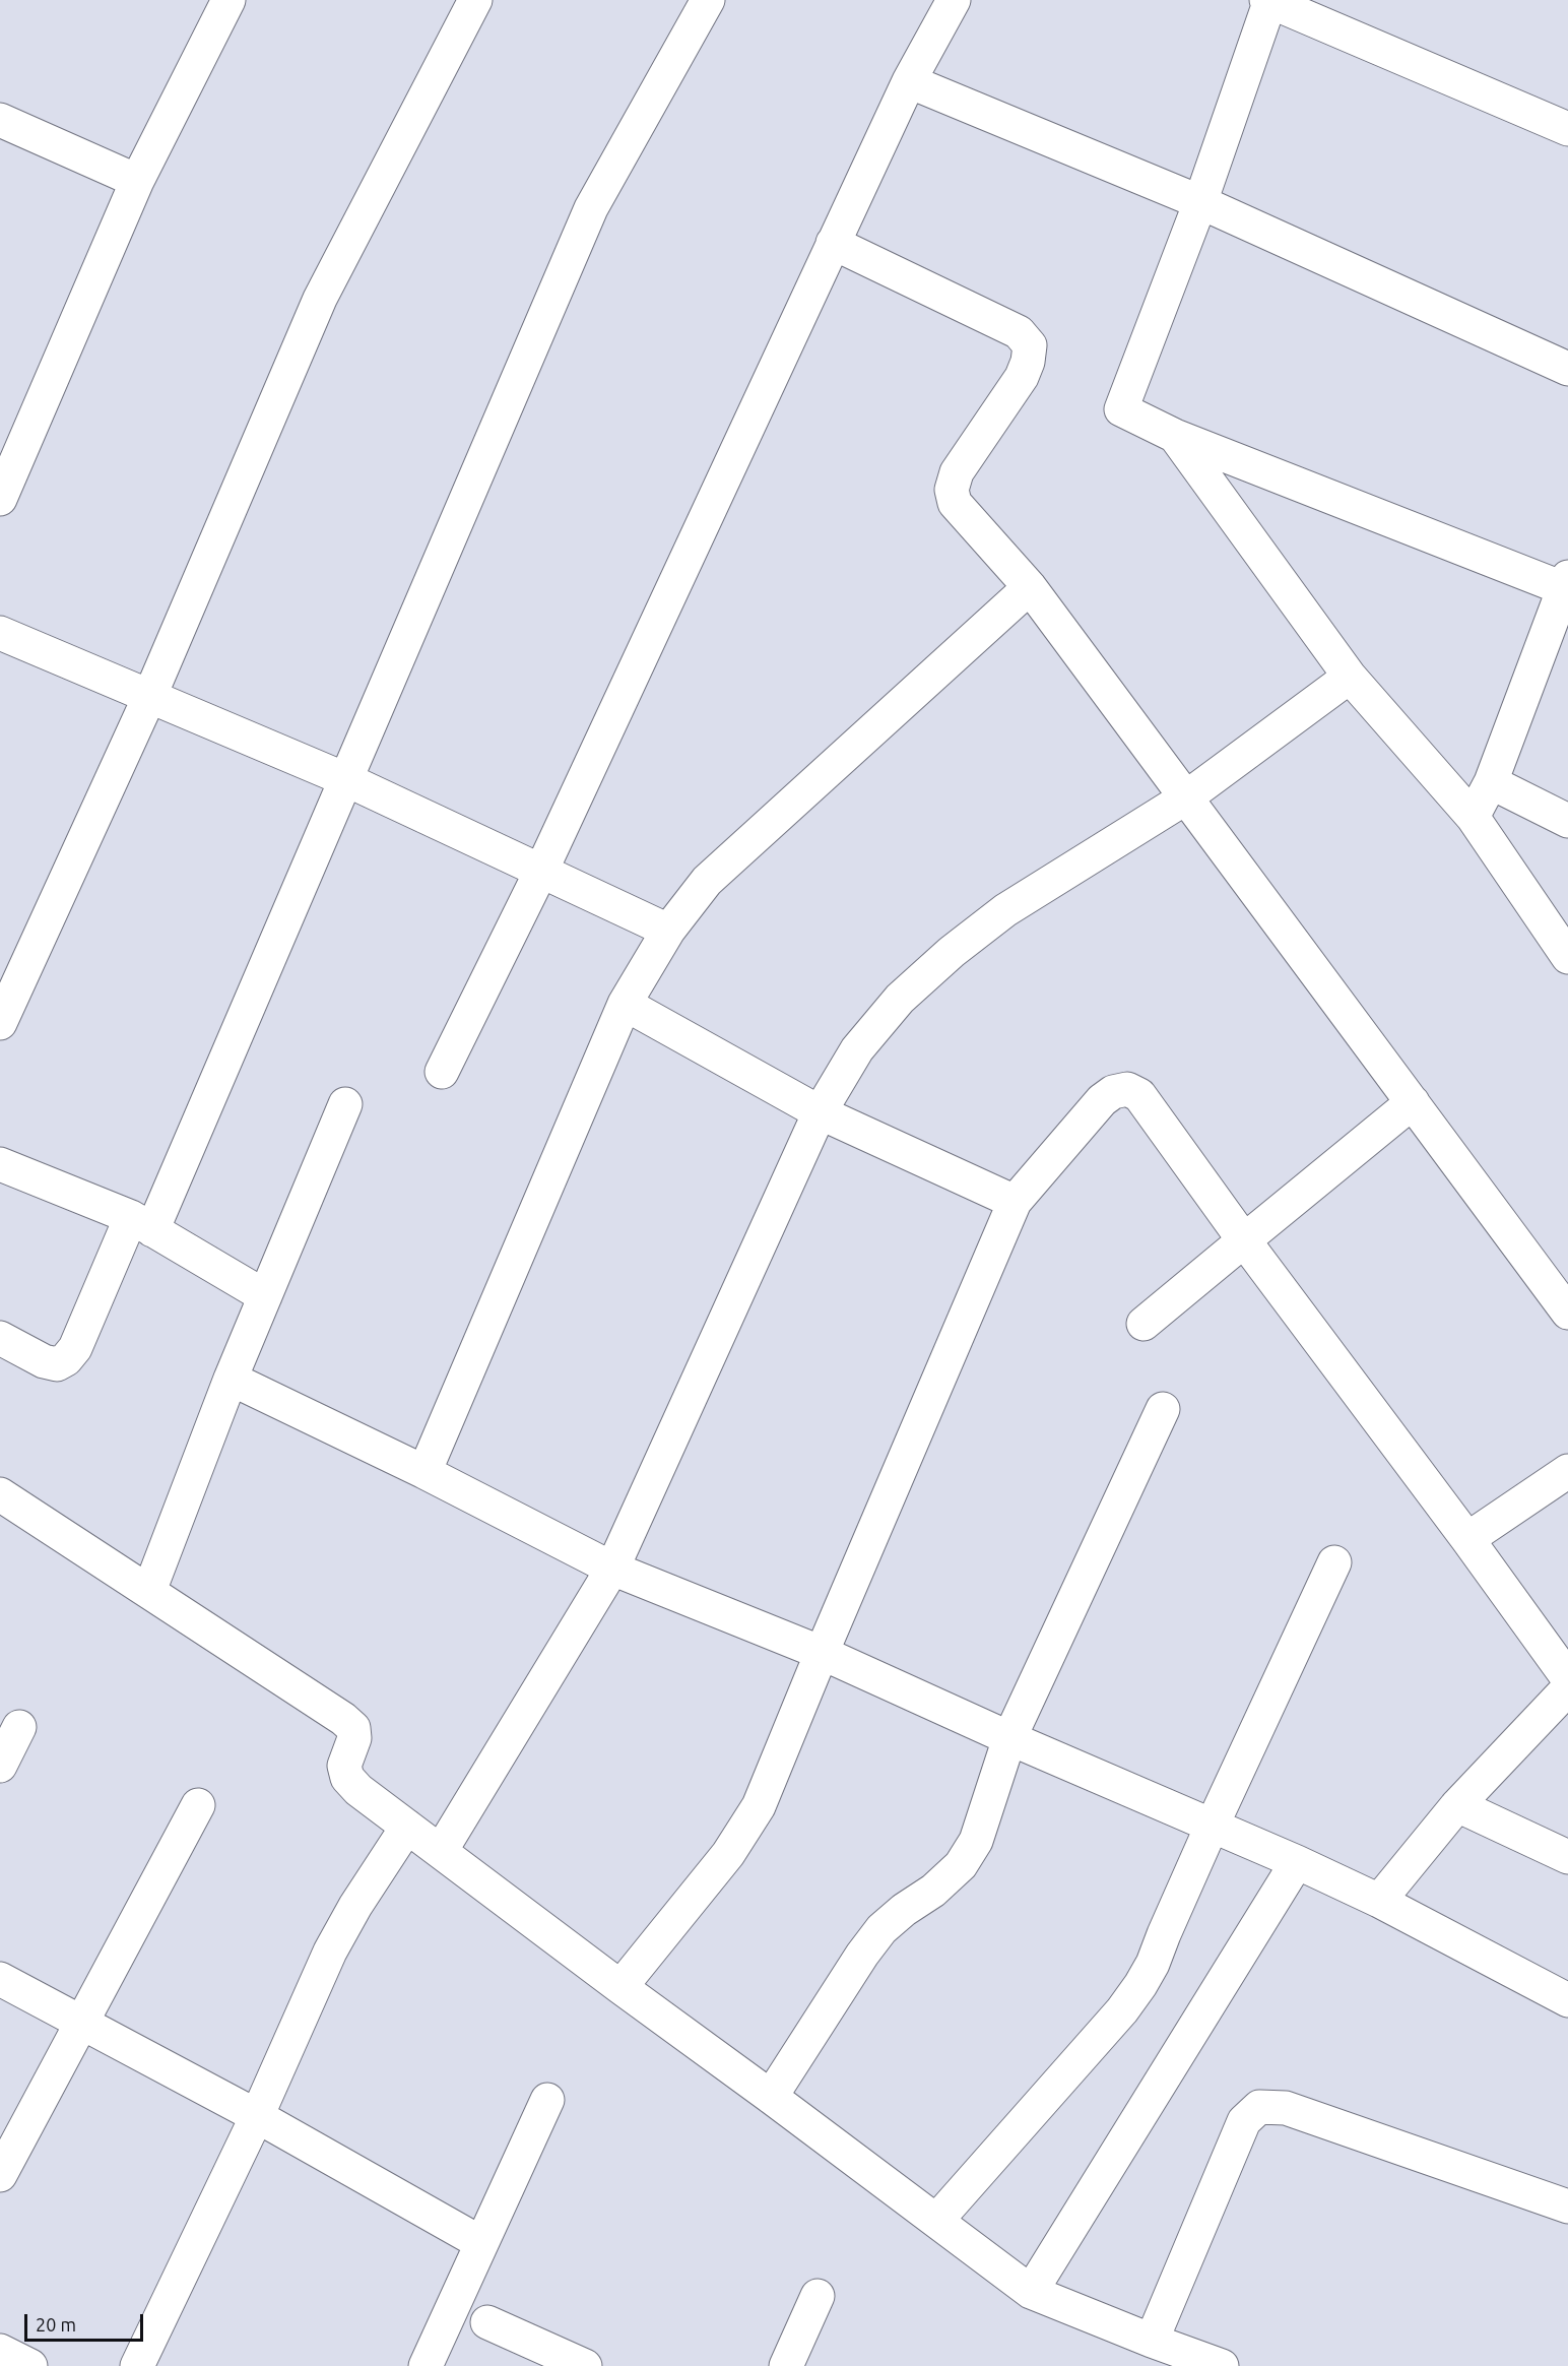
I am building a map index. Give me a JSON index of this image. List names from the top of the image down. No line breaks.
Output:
{"scale_bar":"20 m"}
